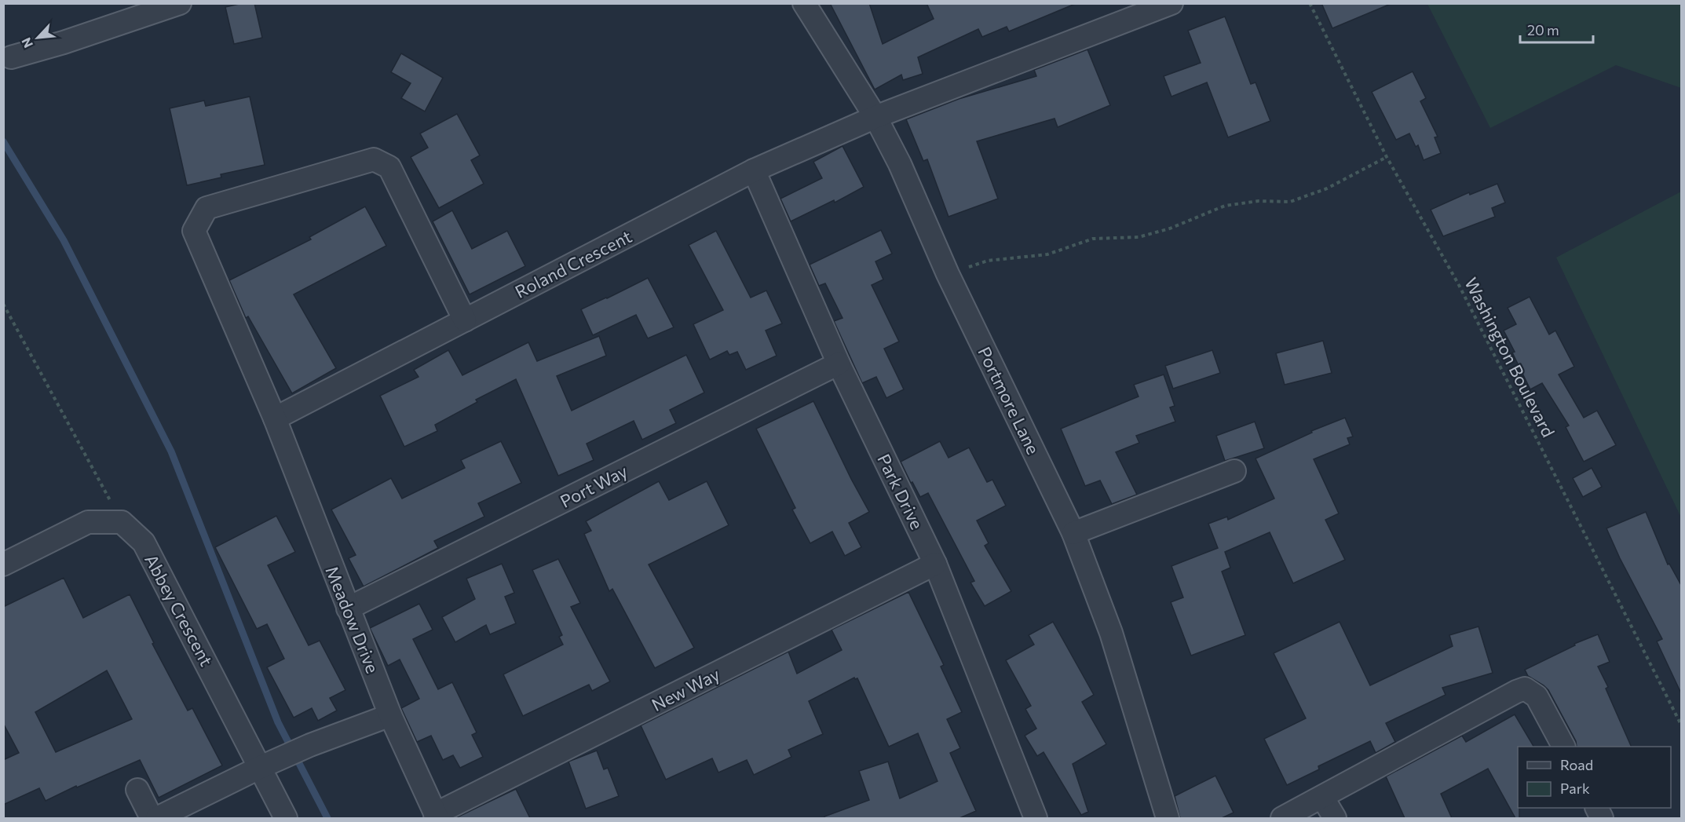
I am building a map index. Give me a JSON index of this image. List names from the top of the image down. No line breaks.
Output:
{"streets":{"street":["Roland Crescent","Portmore Lane","Port Way","Park Drive","Abbey Crescent","Meadow Drive","New Way"],"path":["Washington Boulevard"]},"crossings":[["Roland Crescent","Portmore Lane"],["Roland Crescent","Park Drive"],["Roland Crescent","Meadow Drive"],["Port Way","Park Drive"],["Port Way","Meadow Drive"],["Park Drive","New Way"],["Meadow Drive","New Way"]],"legend":["Road","Park"],"scale_bar":"20 m","north":"bottom left"}
